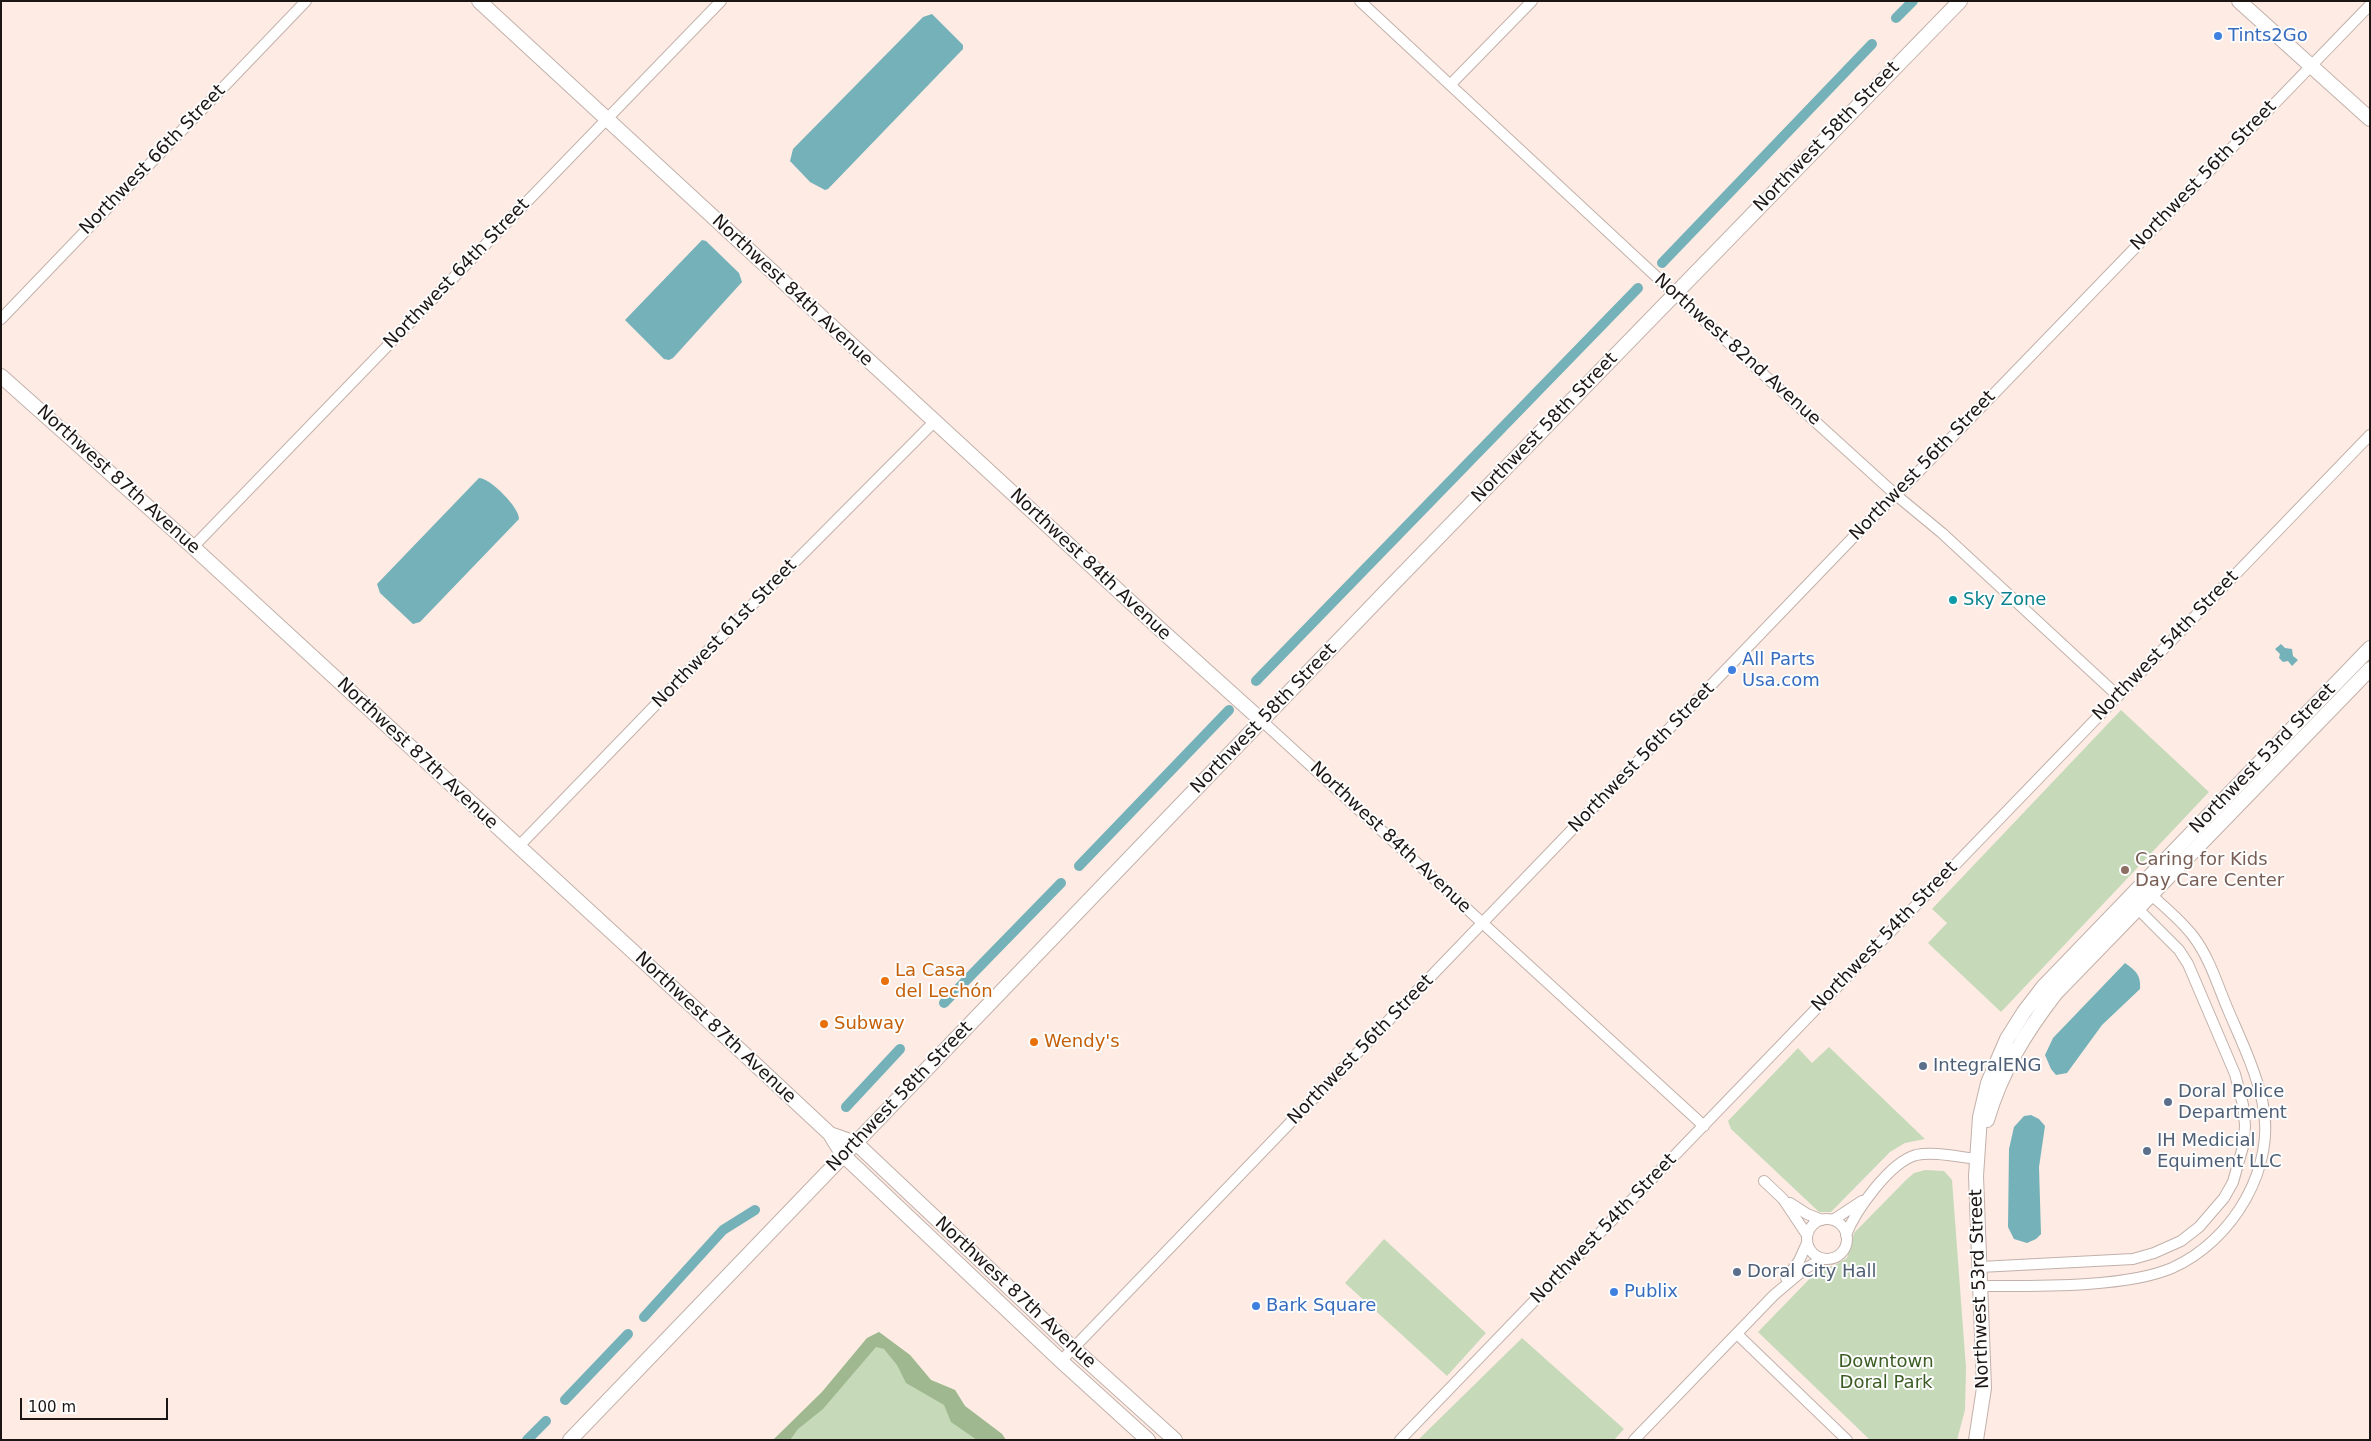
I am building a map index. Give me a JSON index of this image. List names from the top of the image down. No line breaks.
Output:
{"streets":{"main road":["Northwest 58th Street","Northwest 84th Avenue","Northwest 87th Avenue","Northwest 53rd Street"],"street":["Northwest 66th Street","Northwest 56th Street","Northwest 64th Street","Northwest 82nd Avenue","Northwest 61st Street","Northwest 54th Street"]},"crossings":[["Northwest 58th Street","Northwest 84th Avenue"],["Northwest 58th Street","Northwest 82nd Avenue"],["Northwest 58th Street","Northwest 87th Avenue"],["Northwest 56th Street","Northwest 84th Avenue"],["Northwest 56th Street","Northwest 82nd Avenue"],["Northwest 56th Street","Northwest 87th Avenue"],["Northwest 64th Street","Northwest 84th Avenue"],["Northwest 64th Street","Northwest 87th Avenue"],["Northwest 84th Avenue","Northwest 61st Street"],["Northwest 84th Avenue","Northwest 54th Street"],["Northwest 82nd Avenue","Northwest 54th Street"],["Northwest 87th Avenue","Northwest 61st Street"]],"parks":["Downtown Doral Park"],"places":["Tints2Go","Sky Zone","All Parts Usa.com","Caring for Kids Day Care Center","La Casa del Lechón","Subway","Wendy's","IntegralENG","Doral Police Department","IH Medicial Equiment LLC","Doral City Hall","Publix","Bark Square"],"scale_bar":"100 m"}
